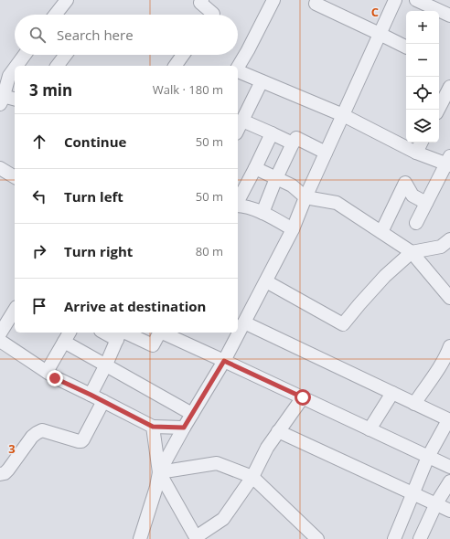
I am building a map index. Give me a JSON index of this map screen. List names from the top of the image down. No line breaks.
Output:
{"page":{"map_buttons":["+","−"],"search":"Search here","heading":["3 min","Walk · 180 m"],"list":[["Continue","50 m"],["Turn left","50 m"],["Turn right","80 m"],"Arrive at destination"]},"grid":{"columns":["C"],"rows":["3"]}}
